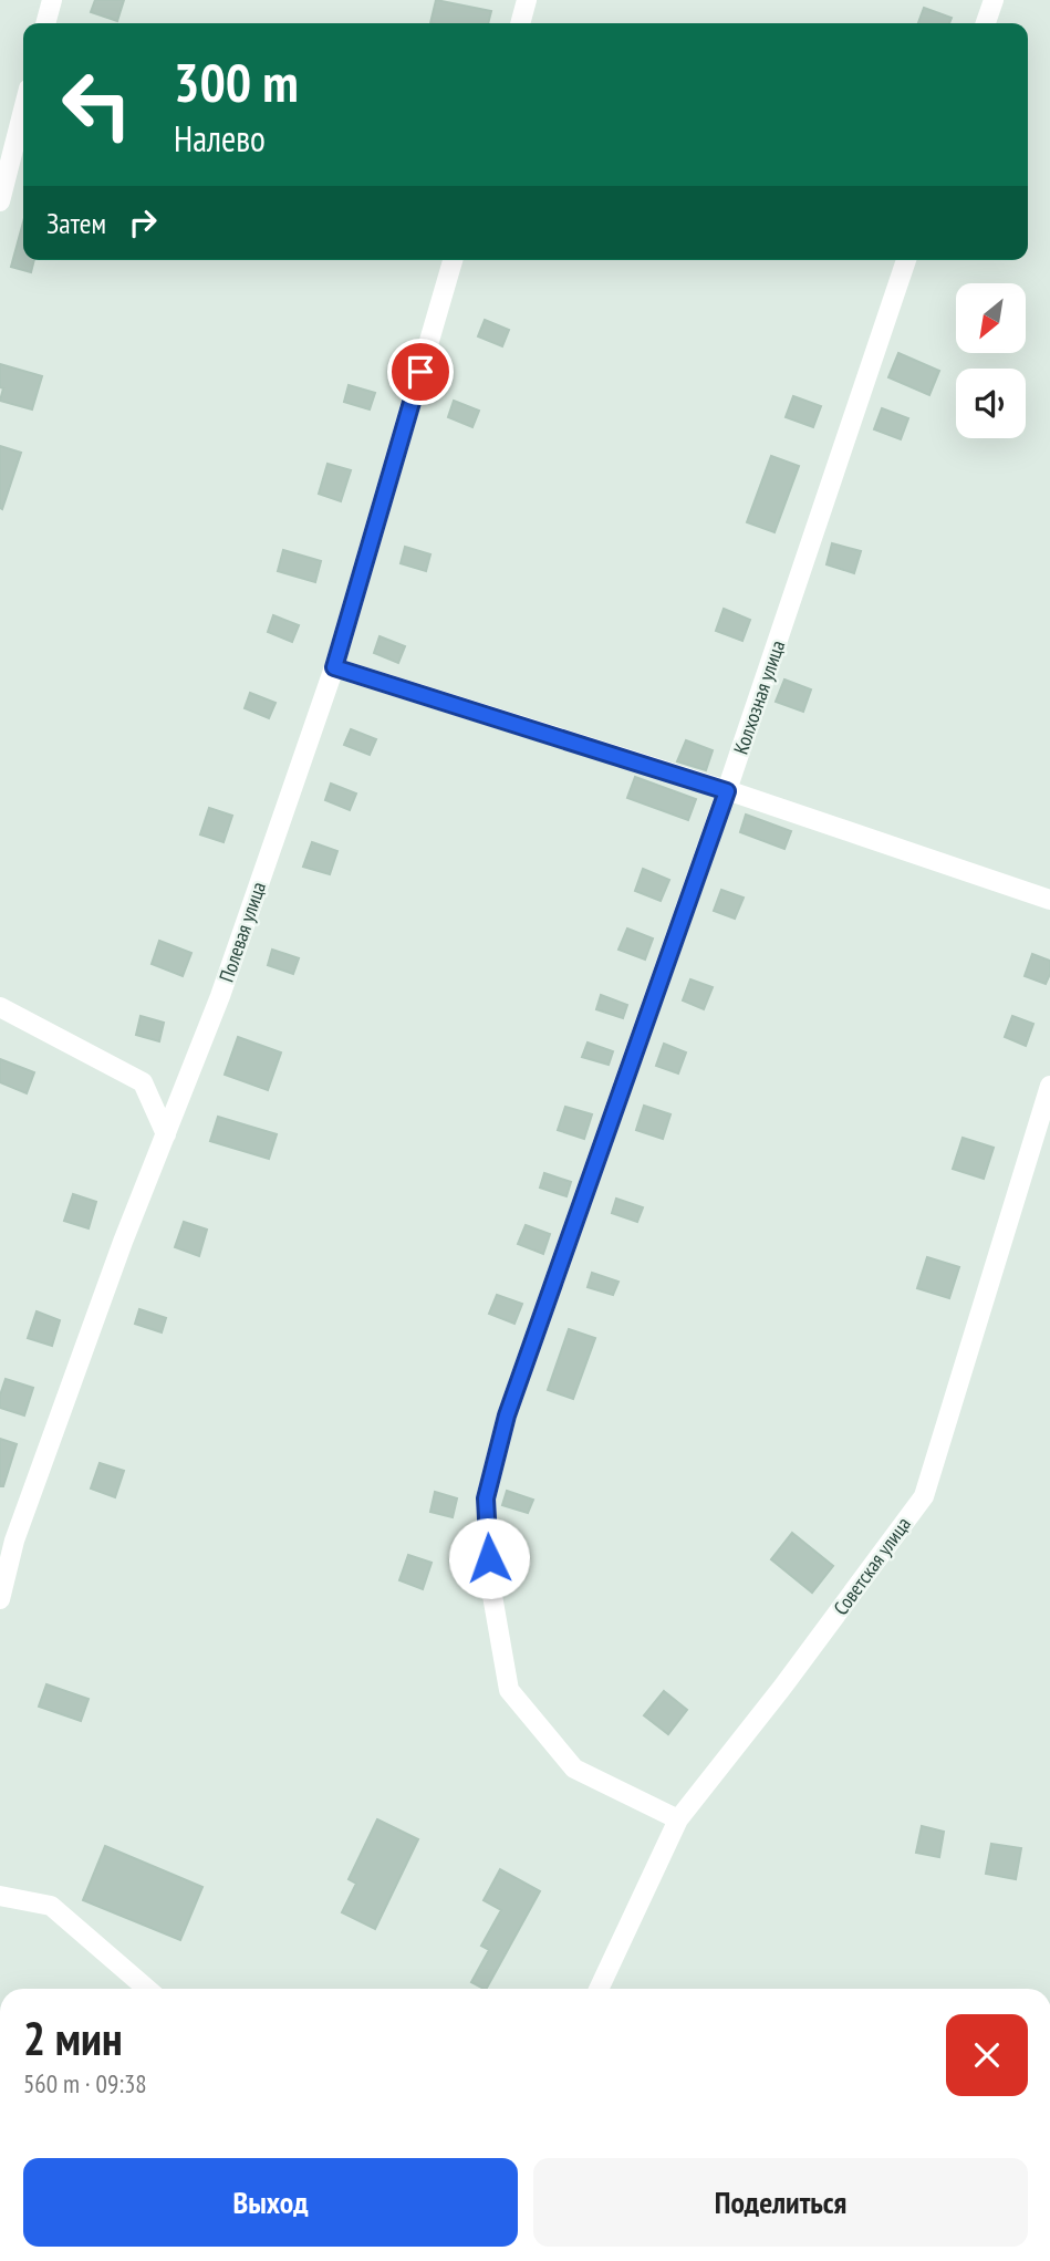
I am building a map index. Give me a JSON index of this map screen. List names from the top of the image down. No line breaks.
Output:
{"streets":{"street":["Колхозная улица","Полевая улица","Советская улица"]},"crossings":[["Колхозная улица","Советская улица"]],"north":"bottom left","page":{"turn":["300 m","Налево"],"then":"Затем","heading":["2 мин","560 m · 09:38"],"buttons":["Выход","Поделиться"]}}
